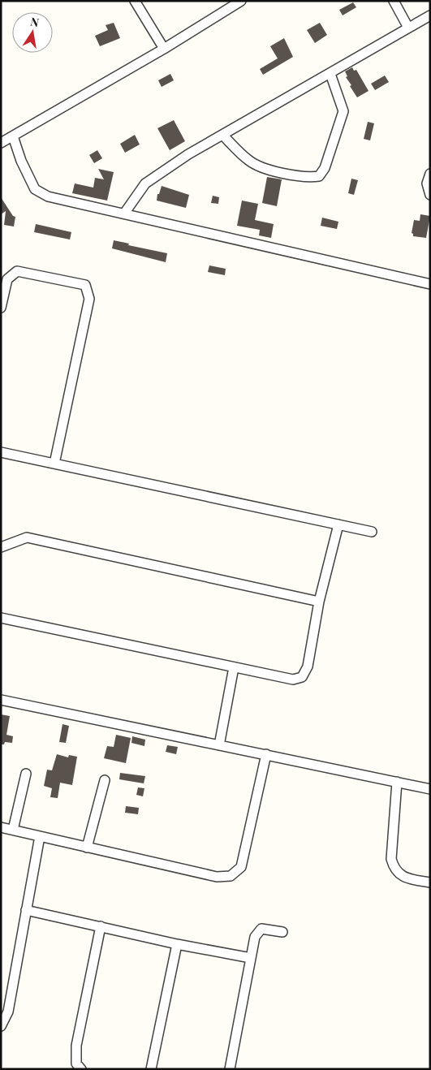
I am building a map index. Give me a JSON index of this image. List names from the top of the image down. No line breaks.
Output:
{"north":"top"}
